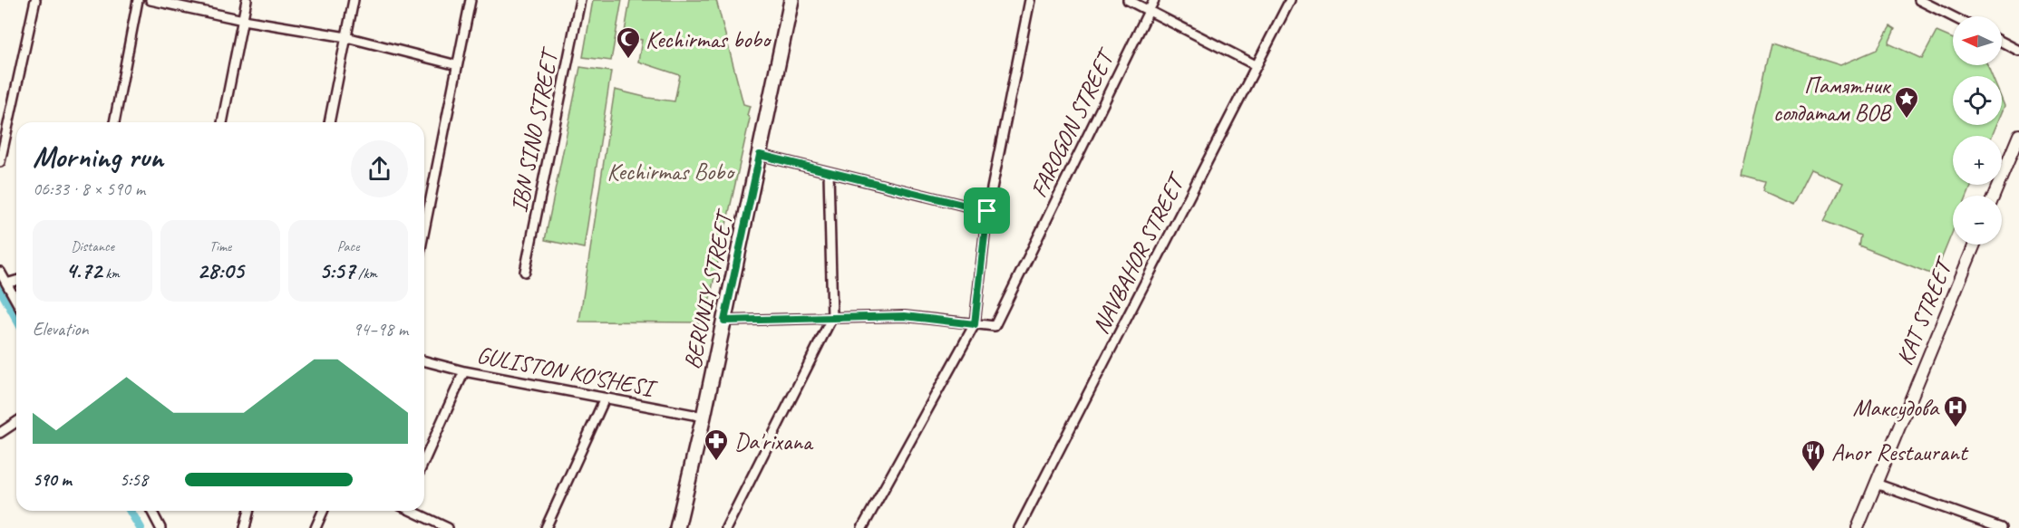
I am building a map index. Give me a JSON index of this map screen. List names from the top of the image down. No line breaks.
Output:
{"streets":{"main road":["BERUNIY STREET"],"street":["FAROGON STREET","IBN SINO STREET","NAVBAHOR STREET","KAT STREET","GULISTON KO'SHESI"]},"crossings":[["BERUNIY STREET","GULISTON KO'SHESI"]],"parks":["Kechirmas Bobo"],"places":{"mosque":["Kechirmas bobo"],"place":["Памятник солдатам ВОВ"],"hospital":["Максудова"],"pharmacy":["Da'rixana"],"restaurant":["Anor Restaurant"]},"north":"left","page":{"map_buttons":["+","−"],"heading":["Morning run","06:33 · 8 × 590 m"],"stats":[["Distance","4.72 km"],["Time","28:05"],["Pace","5:57 /km"]],"chart":["Elevation","94–98 m"],"list":[{"name":"590 m","note":"5:58"}]}}
